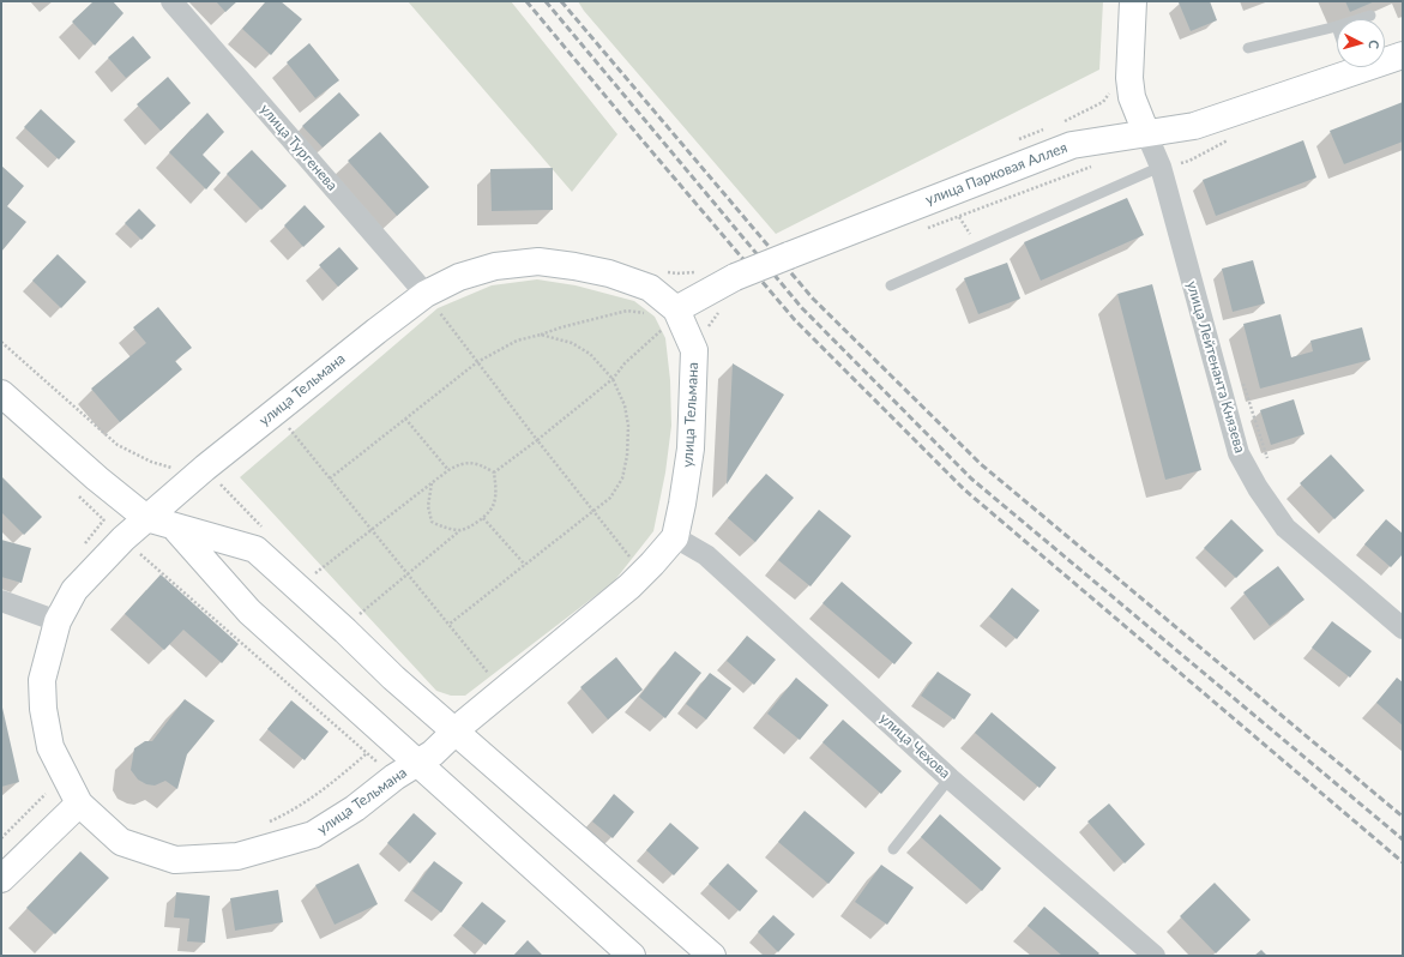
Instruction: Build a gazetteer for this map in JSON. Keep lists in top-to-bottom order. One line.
{"streets":{"street":["улица Тургенева","улица Парковая Аллея","улица Лейтенанта Князева","улица Тельмана","улица Чехова"]},"crossings":[["улица Тургенева","улица Тельмана"],["улица Парковая Аллея","улица Лейтенанта Князева"],["улица Парковая Аллея","улица Тельмана"],["улица Тельмана","улица Чехова"]],"north":"right"}
